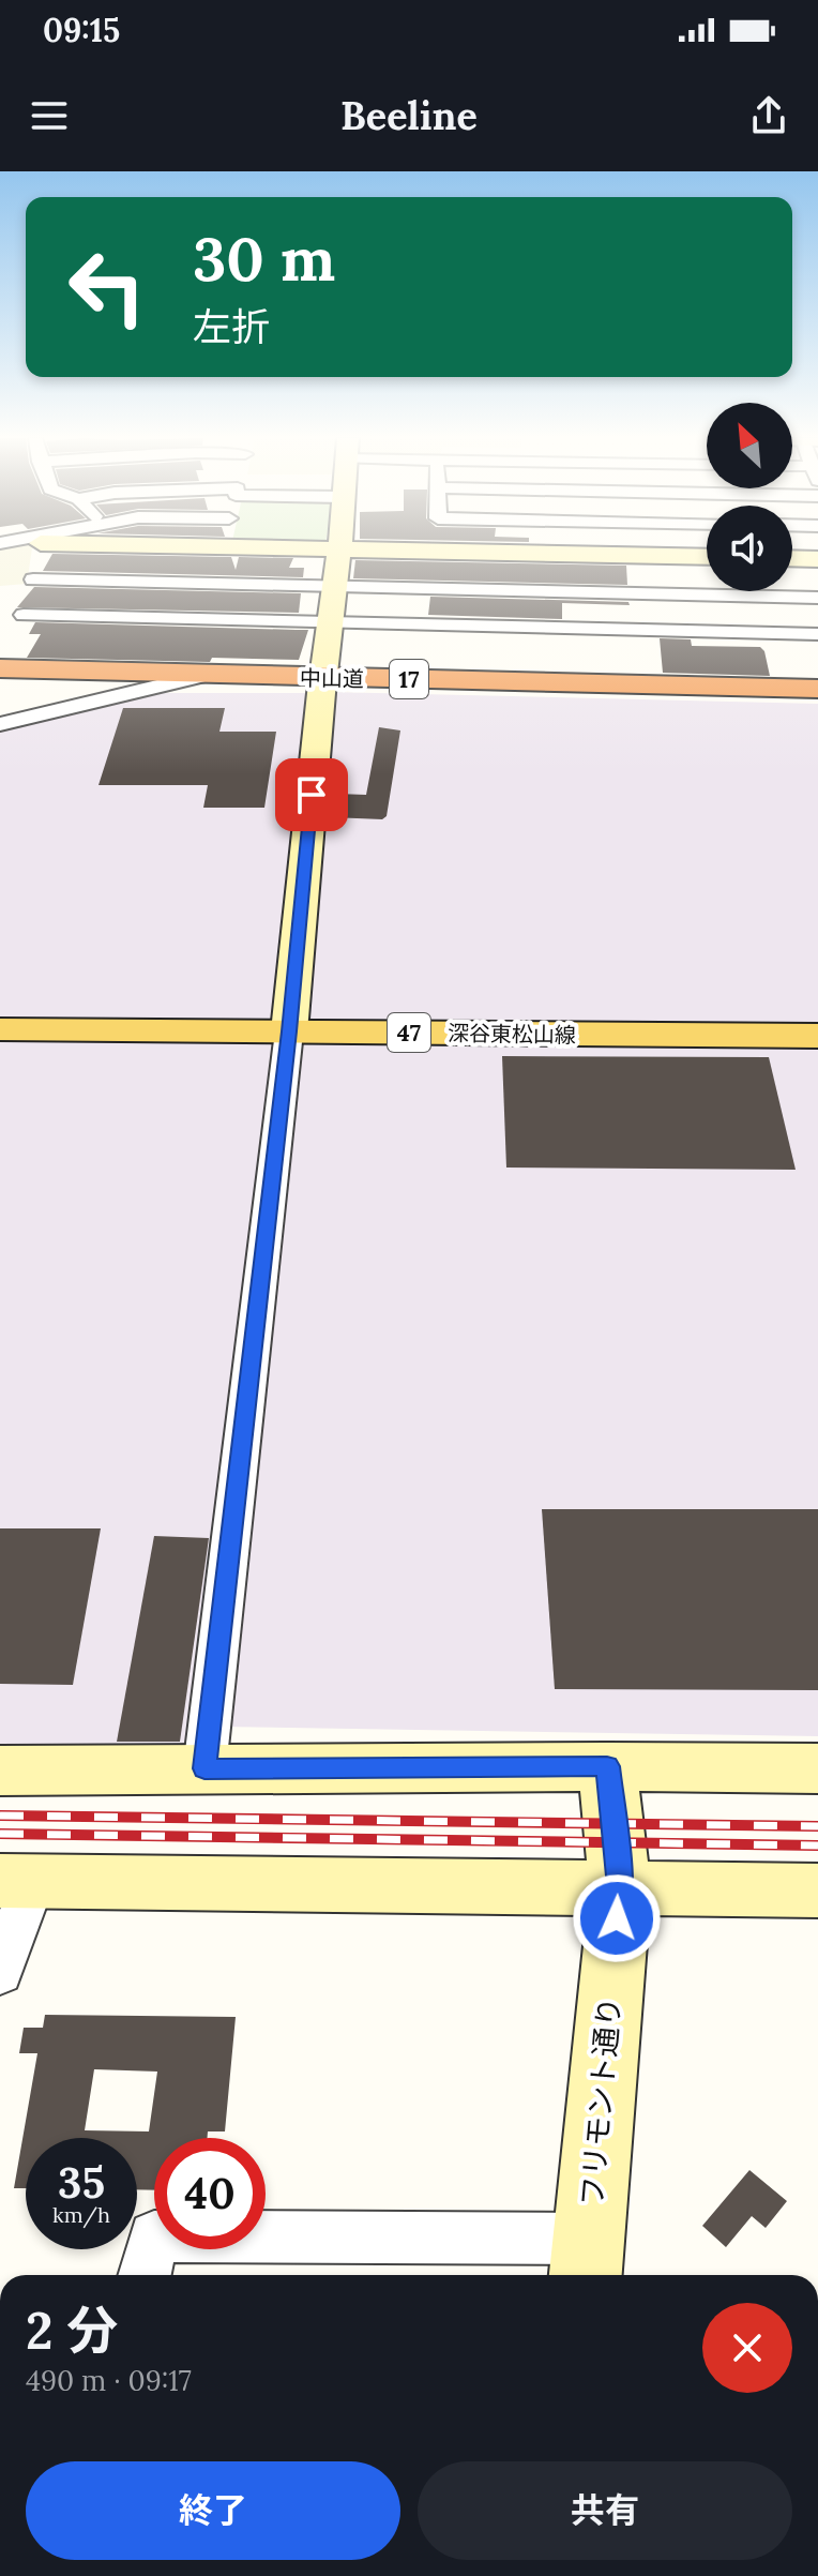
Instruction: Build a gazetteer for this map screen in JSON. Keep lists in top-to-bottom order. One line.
{"streets":{"highway":["中山道","17"],"main road":["47","深谷東松山線"],"street":["フリモント通り"]},"north":"top left","page":{"status":"09:15","header":"Beeline","turn":["30 m","左折"],"speed":"35 km/h","limit":"40","heading":["2 分","490 m · 09:17"],"buttons":["終了","共有"]}}
